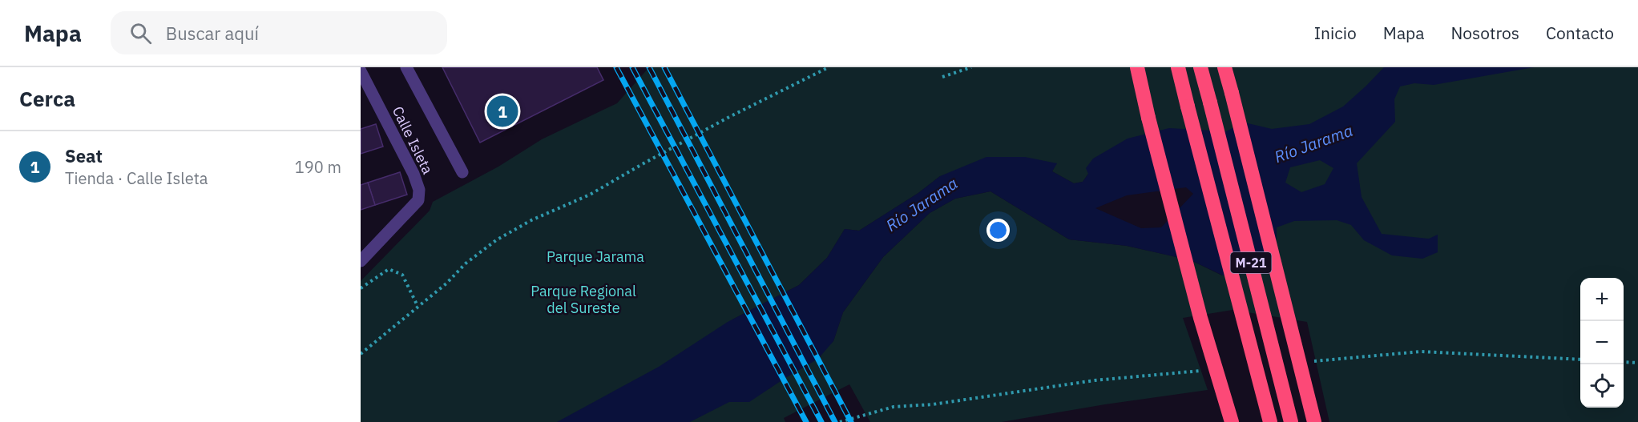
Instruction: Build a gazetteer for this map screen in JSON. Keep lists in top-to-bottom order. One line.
{"streets":{"highway":["M-21"],"street":["Calle Isleta"]},"water":["Río Jarama"],"parks":["Parque Jarama","Parque Regional del Sureste"],"page":{"header":"Mapa","search":"Buscar aquí","nav":["Inicio","Mapa","Nosotros","Contacto"],"heading":"Cerca","pins":"1","list":[{"mark":"1","name":"Seat","note":"Tienda · Calle Isleta","value":"190 m"}],"map_buttons":["+","−"]}}
